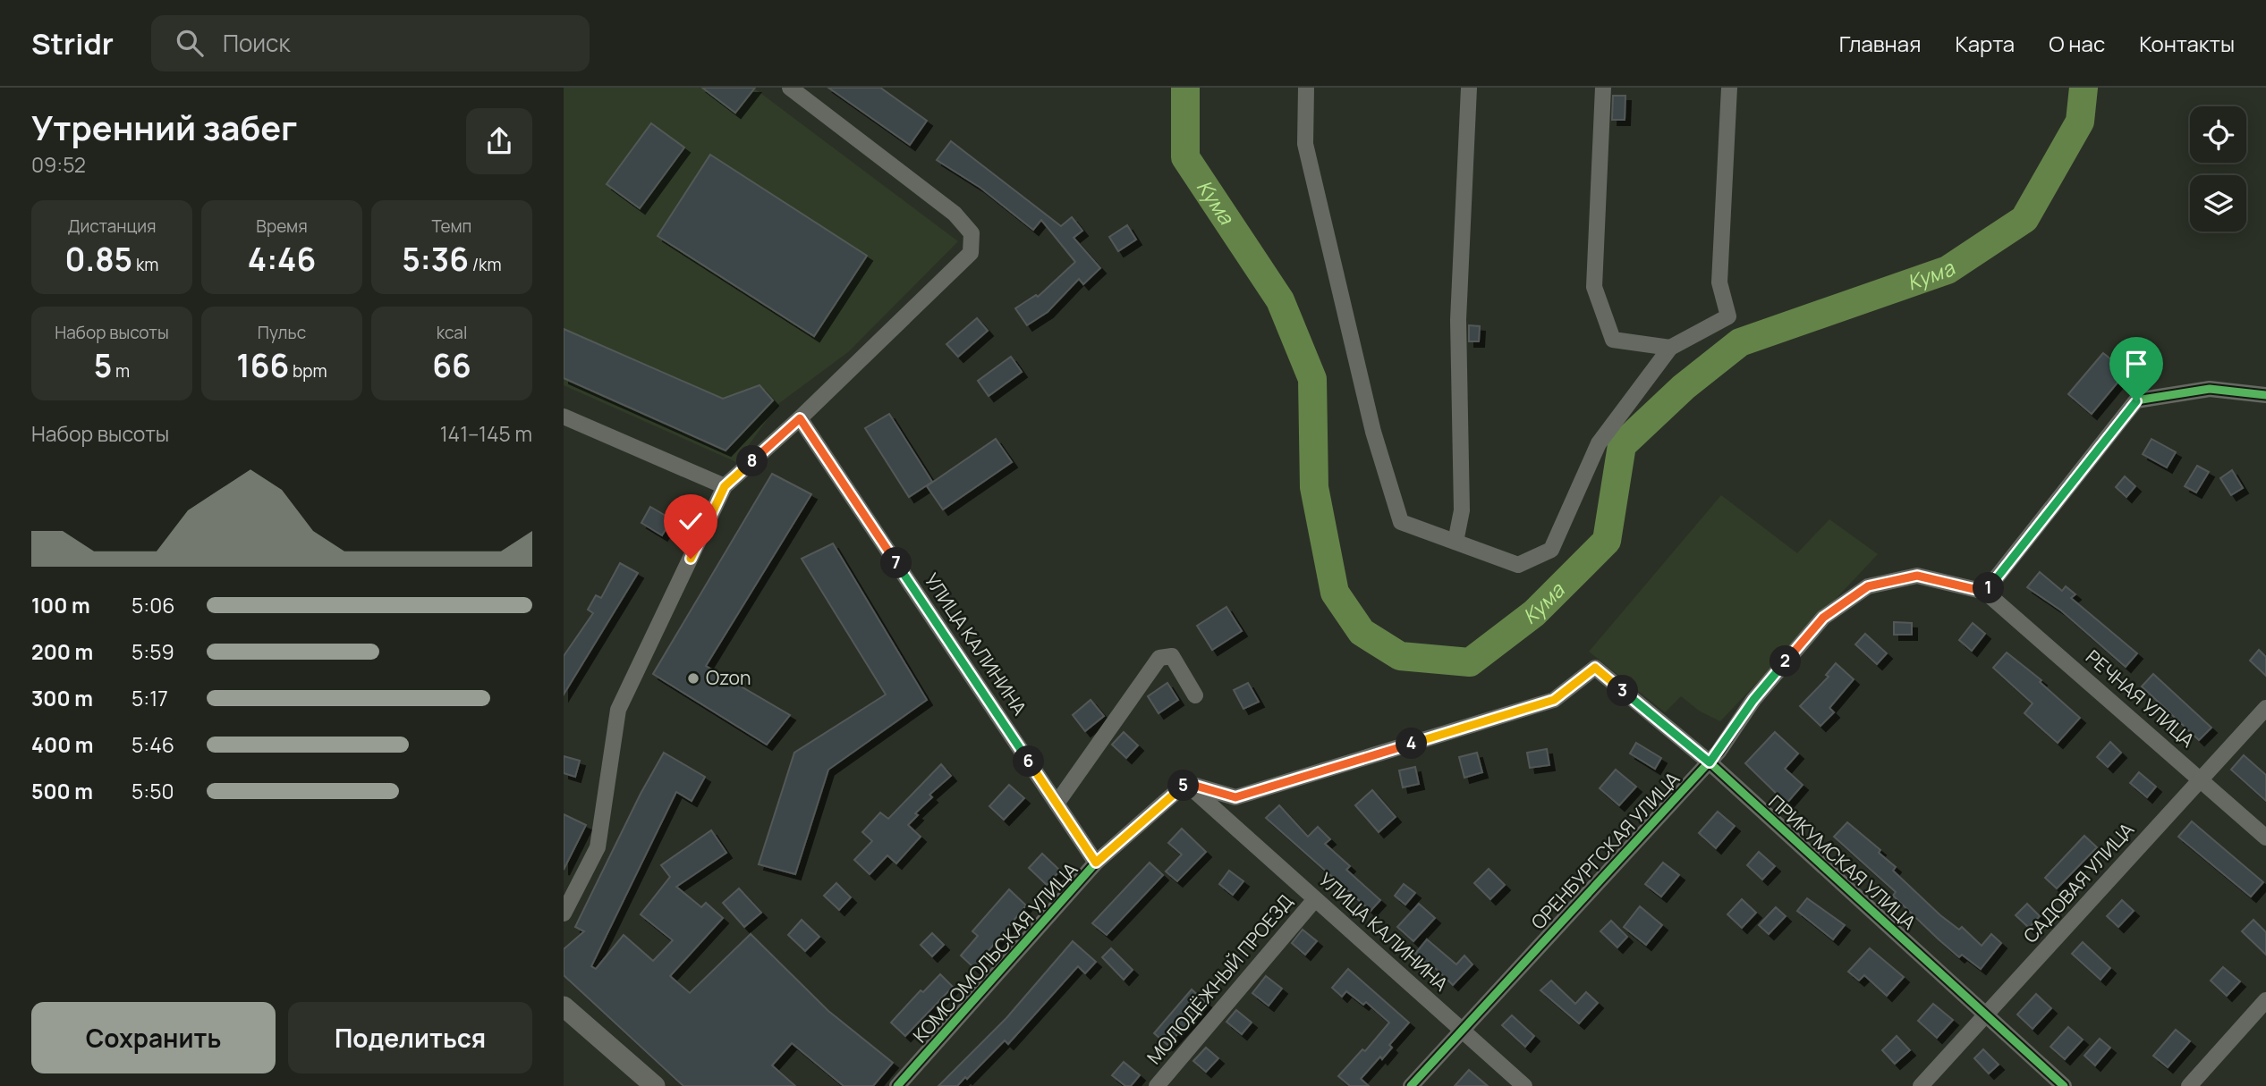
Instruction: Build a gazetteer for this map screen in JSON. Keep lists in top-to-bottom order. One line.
{"streets":{"street":["УЛИЦА КАЛИНИНА","РЕЧНАЯ УЛИЦА","ОРЕНБУРГСКАЯ УЛИЦА","ПРИКУМСКАЯ УЛИЦА","САДОВАЯ УЛИЦА","КОМСОМОЛЬСКАЯ УЛИЦА","МОЛОДЁЖНЫЙ ПРОЕЗД"]},"crossings":[["УЛИЦА КАЛИНИНА","ОРЕНБУРГСКАЯ УЛИЦА"],["УЛИЦА КАЛИНИНА","ПРИКУМСКАЯ УЛИЦА"],["УЛИЦА КАЛИНИНА","КОМСОМОЛЬСКАЯ УЛИЦА"],["УЛИЦА КАЛИНИНА","МОЛОДЁЖНЫЙ ПРОЕЗД"],["РЕЧНАЯ УЛИЦА","ОРЕНБУРГСКАЯ УЛИЦА"],["РЕЧНАЯ УЛИЦА","САДОВАЯ УЛИЦА"],["ОРЕНБУРГСКАЯ УЛИЦА","ПРИКУМСКАЯ УЛИЦА"],["ПРИКУМСКАЯ УЛИЦА","САДОВАЯ УЛИЦА"],["ПРИКУМСКАЯ УЛИЦА","КОМСОМОЛЬСКАЯ УЛИЦА"]],"water":["Кума"],"places":["Ozon"],"page":{"header":"Stridr","search":"Поиск","nav":["Главная","Карта","О нас","Контакты"],"heading":["Утренний забег","09:52"],"stats":[["Дистанция","0.85 km"],["Время","4:46"],["Темп","5:36 /km"],["Набор высоты","5 m"],["Пульс","166 bpm"],["kcal","66"]],"chart":["Набор высоты","141–145 m"],"pins":["8","7","1","2","3","4","6","5"],"list":[{"name":"100 m","note":"5:06"},{"name":"200 m","note":"5:59"},{"name":"300 m","note":"5:17"},{"name":"400 m","note":"5:46"},{"name":"500 m","note":"5:50"}],"buttons":["Сохранить","Поделиться"]}}
